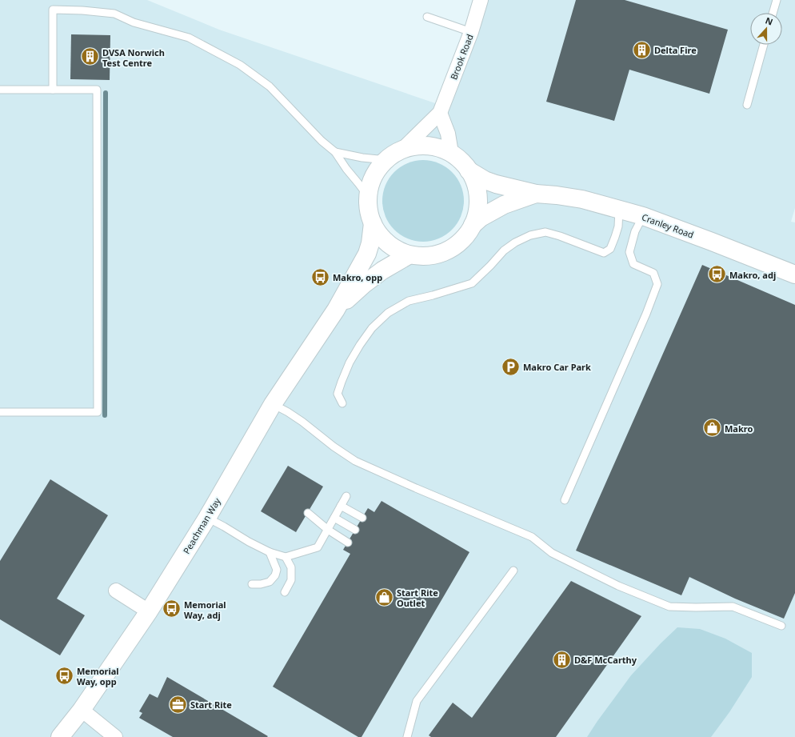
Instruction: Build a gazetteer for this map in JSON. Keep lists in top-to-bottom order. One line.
{"streets":{"street":["Brook Road","Cranley Road","Peachman Way"]},"crossings":[["Brook Road","Cranley Road"],["Brook Road","Peachman Way"],["Cranley Road","Peachman Way"]],"places":{"building":["Delta Fire","DVSA Norwich Test Centre","D&F McCarthy"],"bus stop":["Makro, adj","Makro, opp","Memorial Way, adj","Memorial Way, opp"],"parking":["Makro Car Park"],"shop":["Makro","Start Rite Outlet"],"office":["Start Rite"]},"north":"top"}
